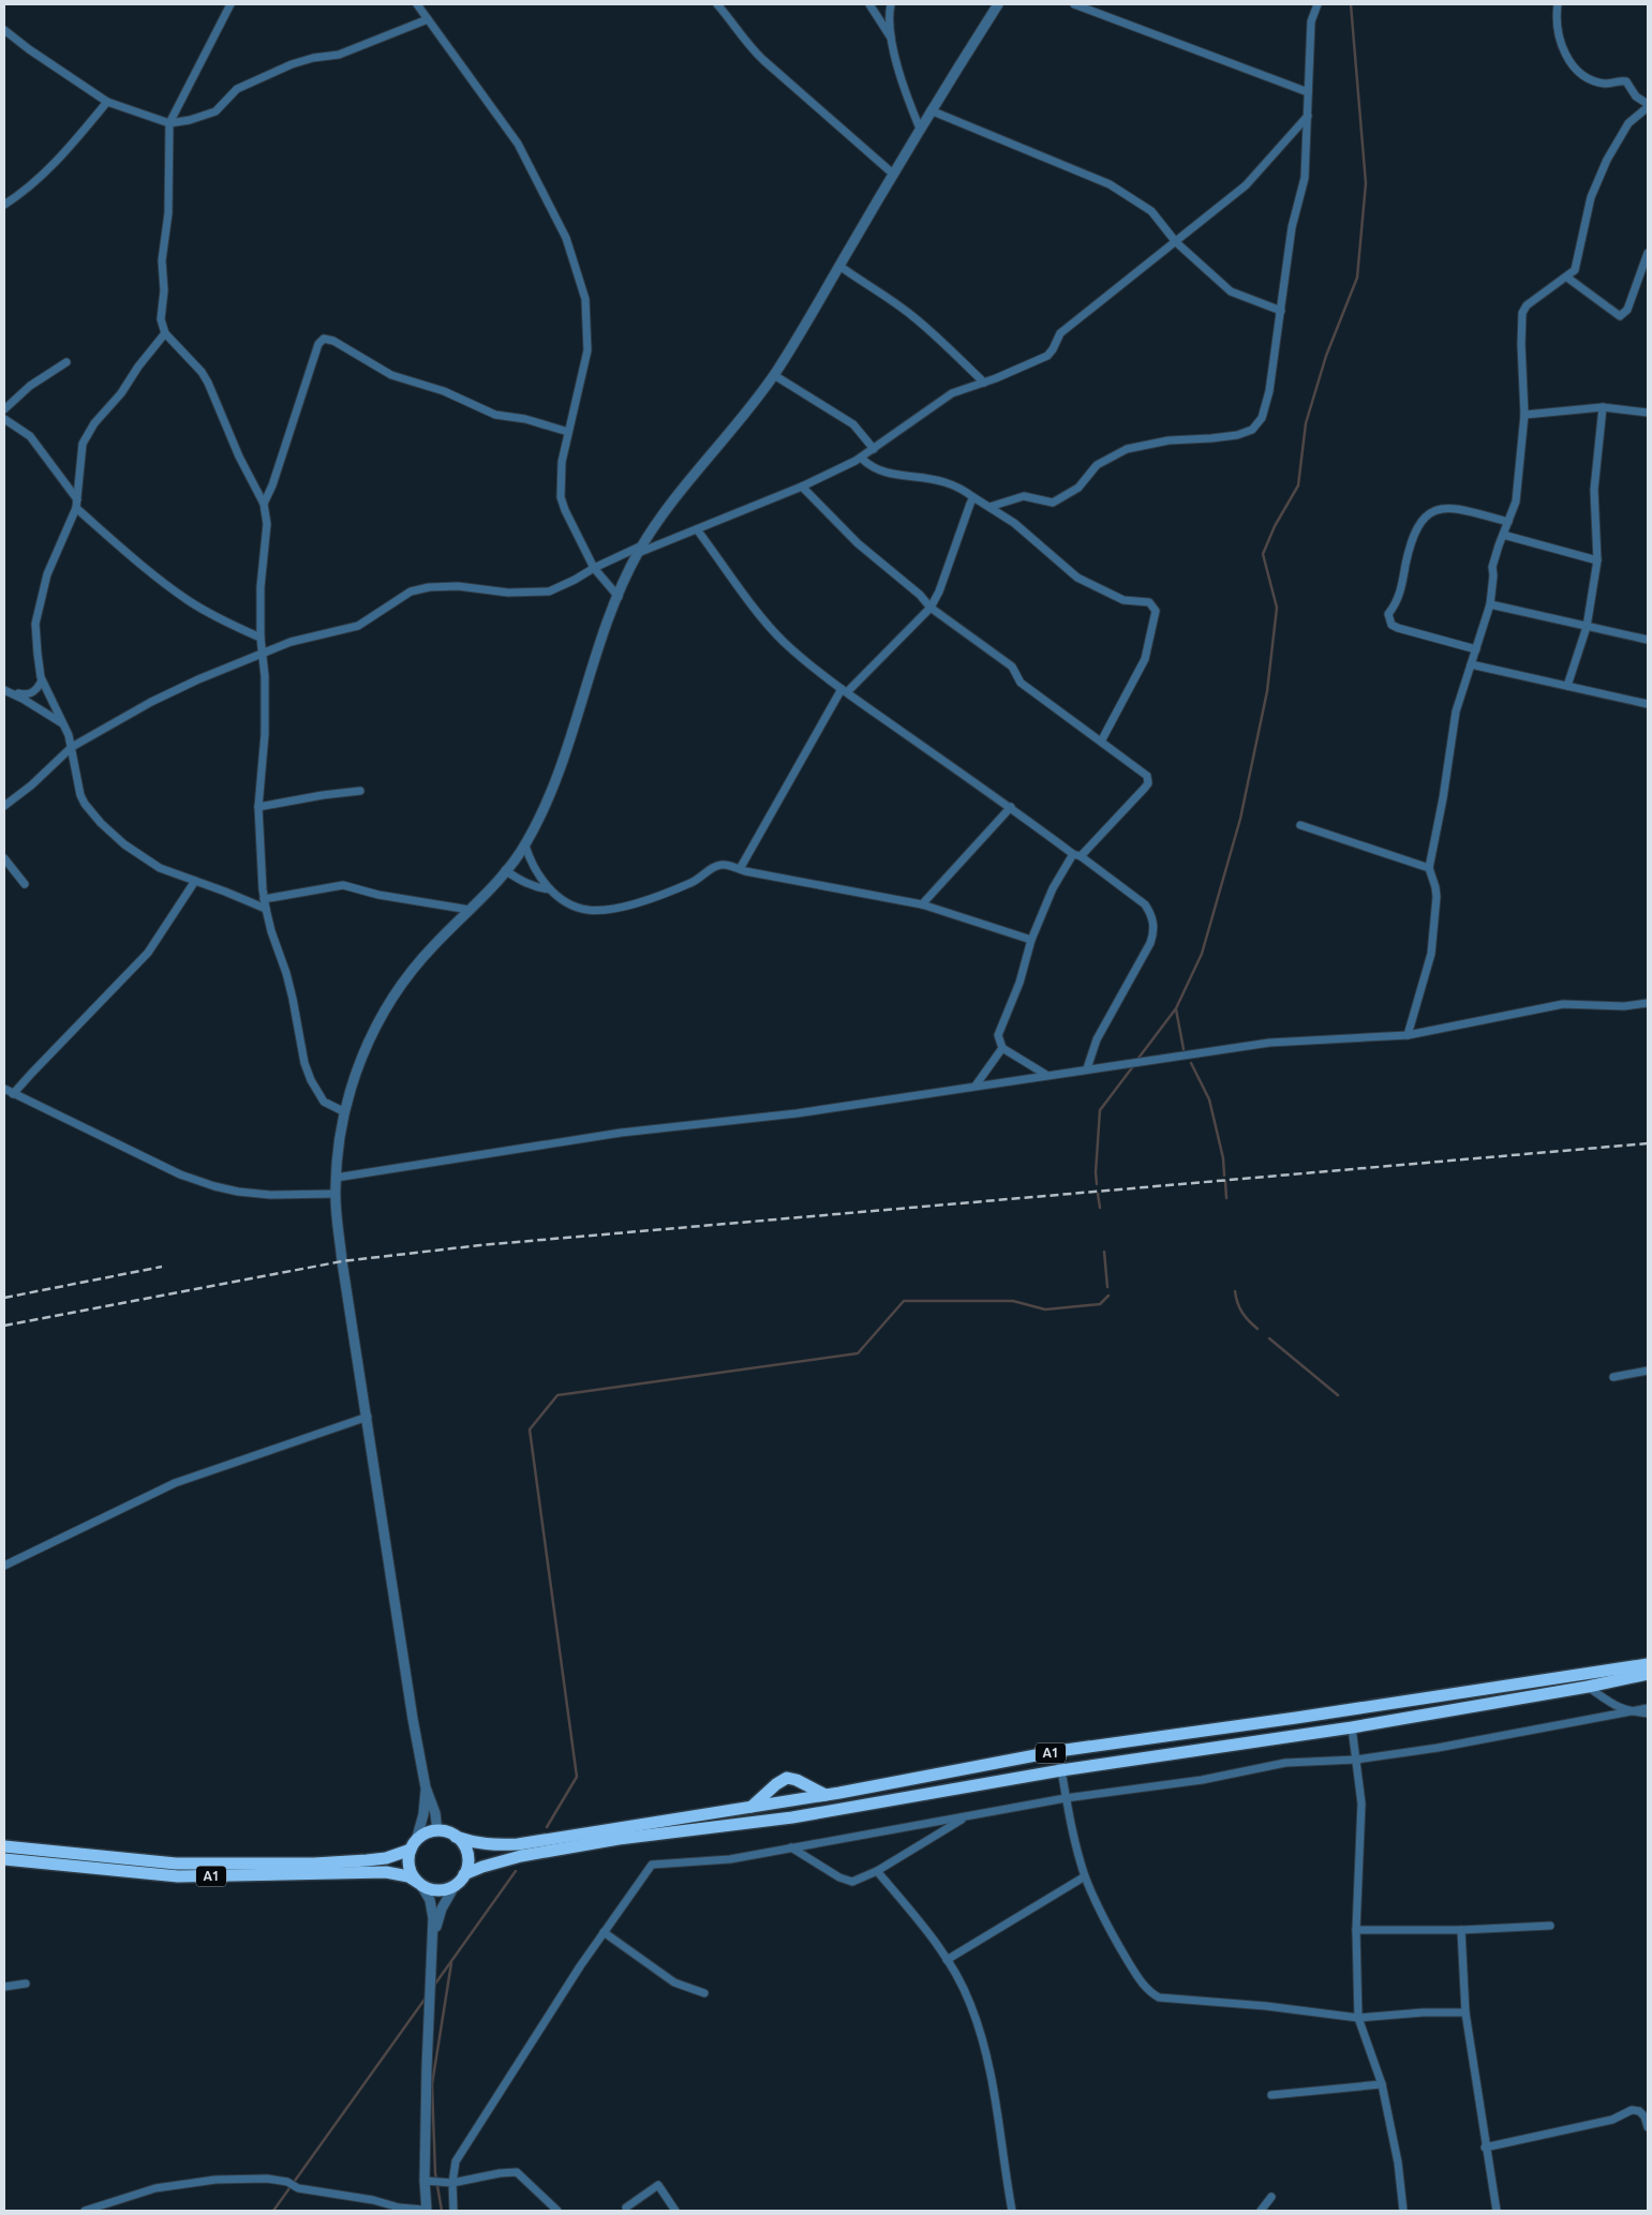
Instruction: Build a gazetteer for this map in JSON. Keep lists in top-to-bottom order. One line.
{"streets":{"highway":["A1"]}}
